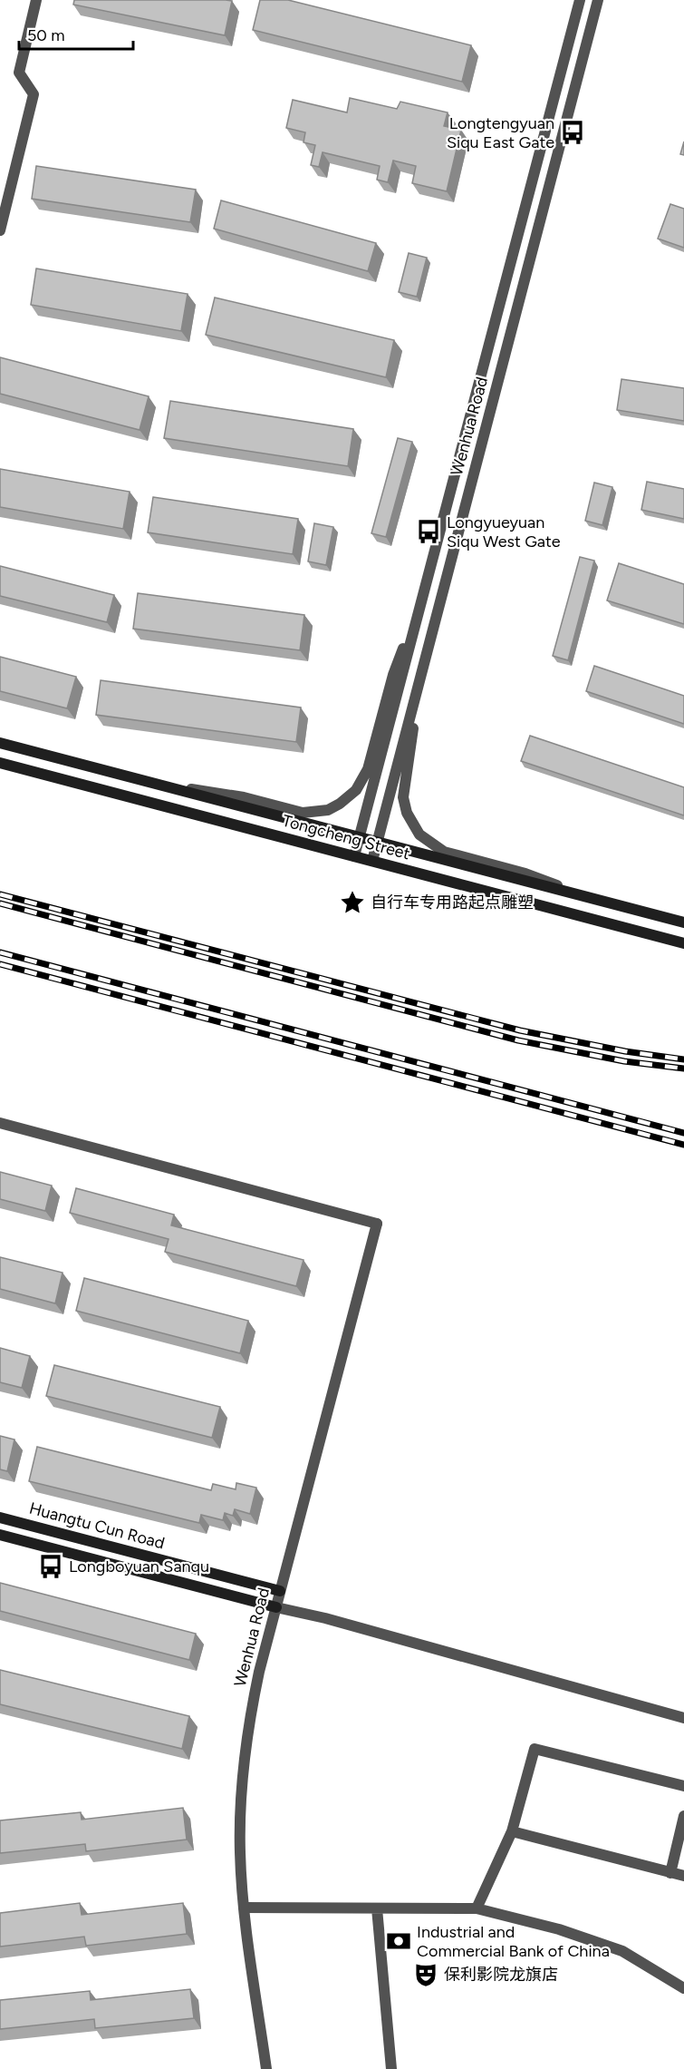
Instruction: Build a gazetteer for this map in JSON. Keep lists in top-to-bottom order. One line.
{"streets":{"main road":["Tongcheng Street","Huangtu Cun Road"],"street":["Wenhua Road"]},"crossings":[["Wenhua Road","Tongcheng Street"],["Wenhua Road","Huangtu Cun Road"]],"places":{"bus stop":["Longtengyuan Siqu East Gate","Longyueyuan Siqu West Gate","Longboyuan Sanqu"],"place":["自行车专用路起点雕塑"],"bank":["Industrial and Commercial Bank of China"],"theatre":["保利影院龙旗店"]},"scale_bar":"50 m"}
